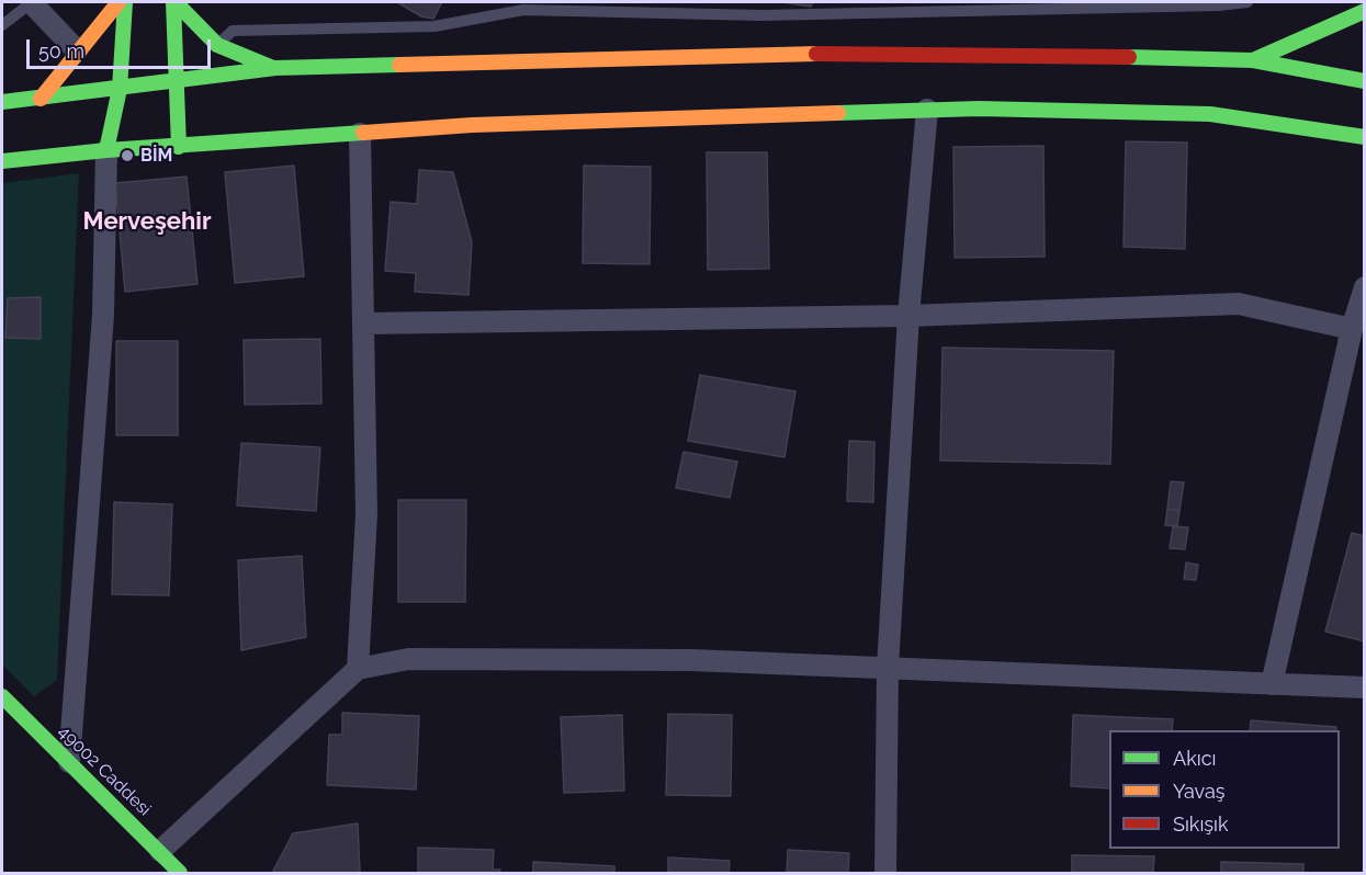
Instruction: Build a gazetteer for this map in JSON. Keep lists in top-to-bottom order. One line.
{"streets":{"street":["49002 Caddesi"]},"districts":["Merveşehir"],"places":["BİM"],"legend":["Akıcı","Yavaş","Sıkışık"],"scale_bar":"50 m"}
